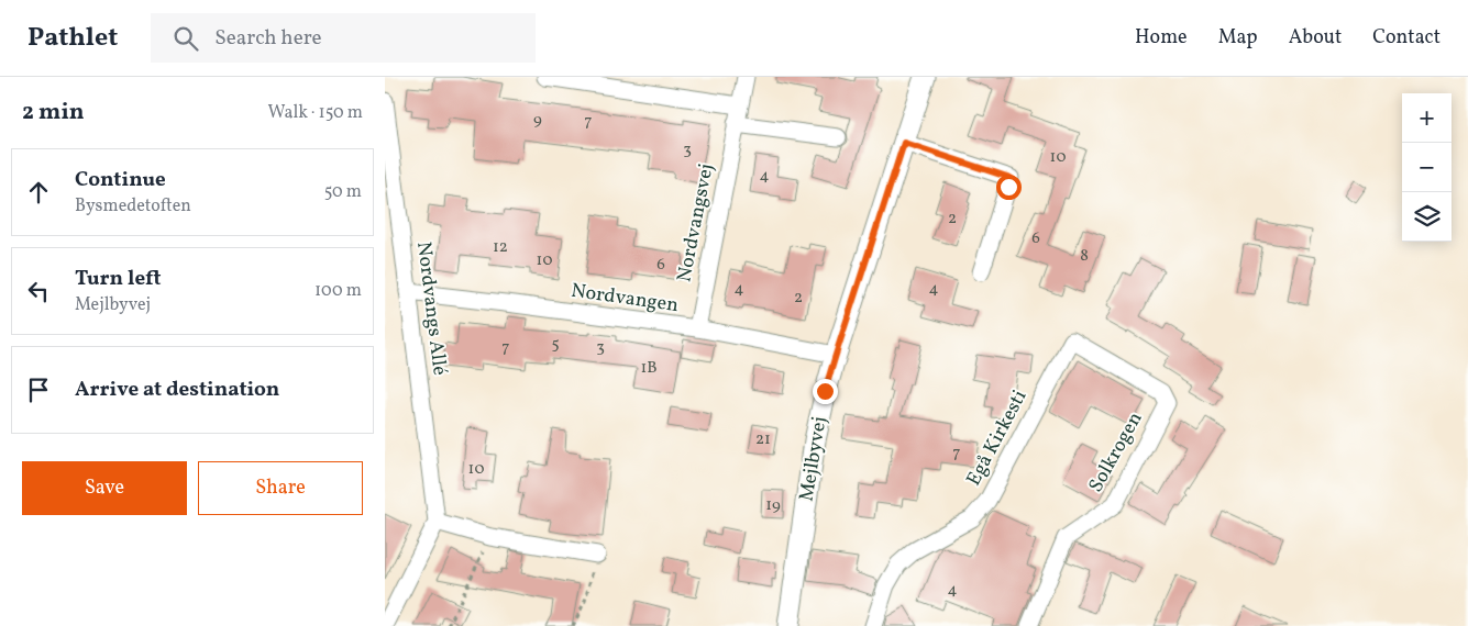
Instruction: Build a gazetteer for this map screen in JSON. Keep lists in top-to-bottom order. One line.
{"streets":{"street":["Nordvangsvej","Nordvangen","Nordvangs Allé","Egå Kirkesti","Solkrogen","Mejlbyvej"]},"crossings":[["Nordvangsvej","Nordvangen"],["Nordvangen","Nordvangs Allé"],["Nordvangen","Mejlbyvej"],["Egå Kirkesti","Solkrogen"]],"house_numbers":["9","7","3","10","4","2","6","12","8","10","6","4","4","2","5","7","3","1B","21","7","10","19","4"],"page":{"header":"Pathlet","search":"Search here","nav":["Home","Map","About","Contact"],"heading":["2 min","Walk · 150 m"],"map_buttons":["+","−"],"list":[["Continue","Bysmedetoften","50 m"],["Turn left","Mejlbyvej","100 m"],"Arrive at destination"],"buttons":["Save","Share"]}}
